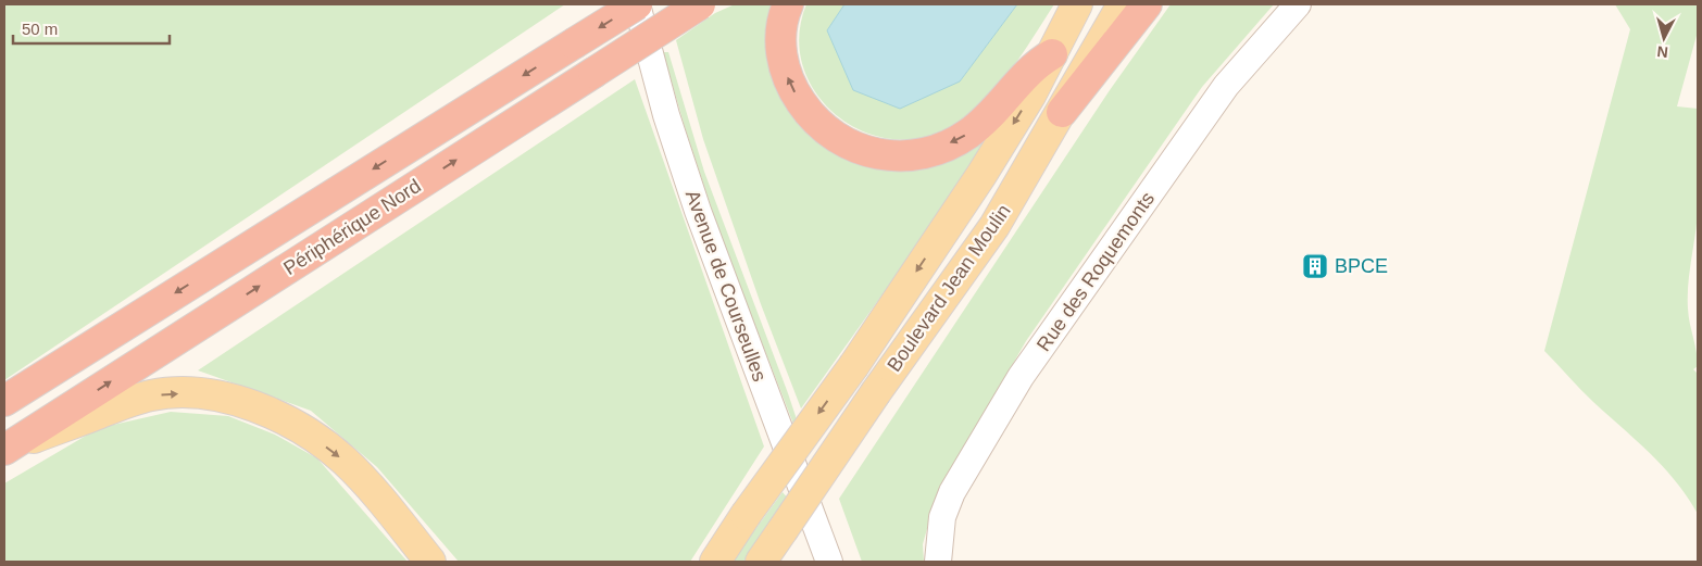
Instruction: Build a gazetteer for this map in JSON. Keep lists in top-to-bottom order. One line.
{"streets":{"highway":["Périphérique Nord"],"main road":["Boulevard Jean Moulin"],"street":["Rue des Roquemonts","Avenue de Courseulles"]},"crossings":[["Périphérique Nord","Avenue de Courseulles"]],"places":{"building":["BPCE"]},"scale_bar":"50 m","north":"bottom"}
